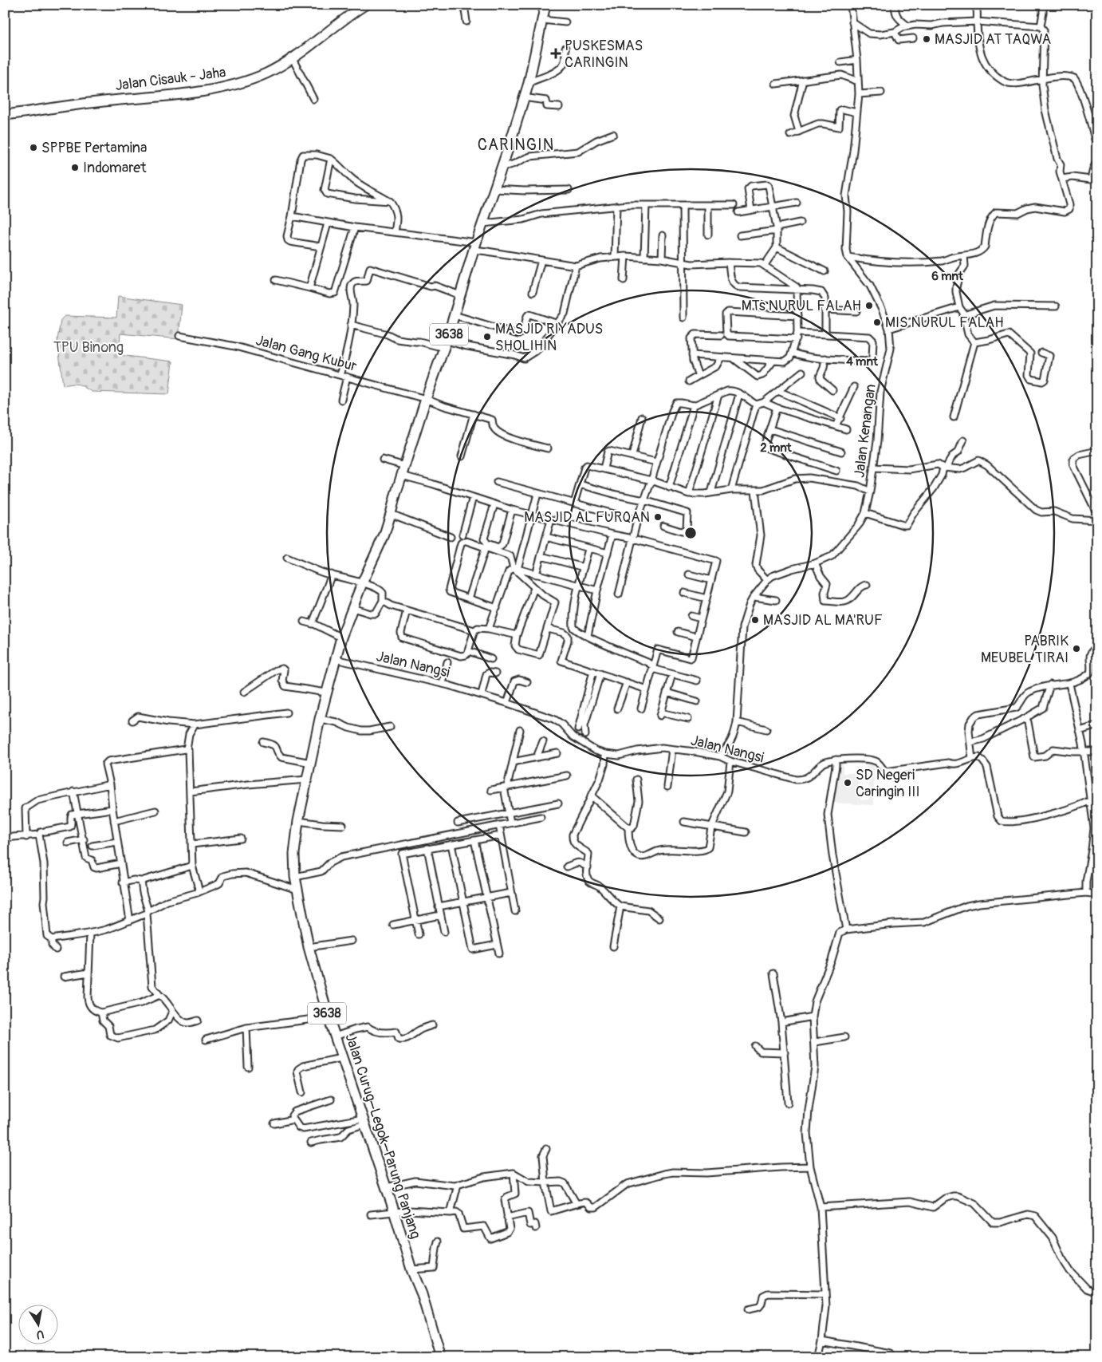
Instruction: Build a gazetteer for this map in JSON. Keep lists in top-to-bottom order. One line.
{"streets":{"main road":["Jalan Cisauk - Jaha","3638","Jalan Curug–Legok–Parung Panjang"],"street":["Jalan Gang Kubur","Jalan Kenangan","Jalan Nangsi"]},"crossings":[["Jalan Gang Kubur","Jalan Curug–Legok–Parung Panjang"],["Jalan Kenangan","Jalan Nangsi"],["Jalan Nangsi","Jalan Curug–Legok–Parung Panjang"]],"districts":["CARINGIN"],"parks":["TPU Binong"],"places":{"other":["MASJID AT TAQWA","SPPBE Pertamina","Indomaret","MTs NURUL FALAH","MIS NURUL FALAH","MASJID RIYADUS SHOLIHIN","MASJID AL FURQAN","MASJID AL MA'RUF","PABRIK MEUBEL TIRAI","SD Negeri Caringin III"],"health":["PUSKESMAS CARINGIN"]},"north":"bottom","rings":["6 mnt","4 mnt","2 mnt"]}
